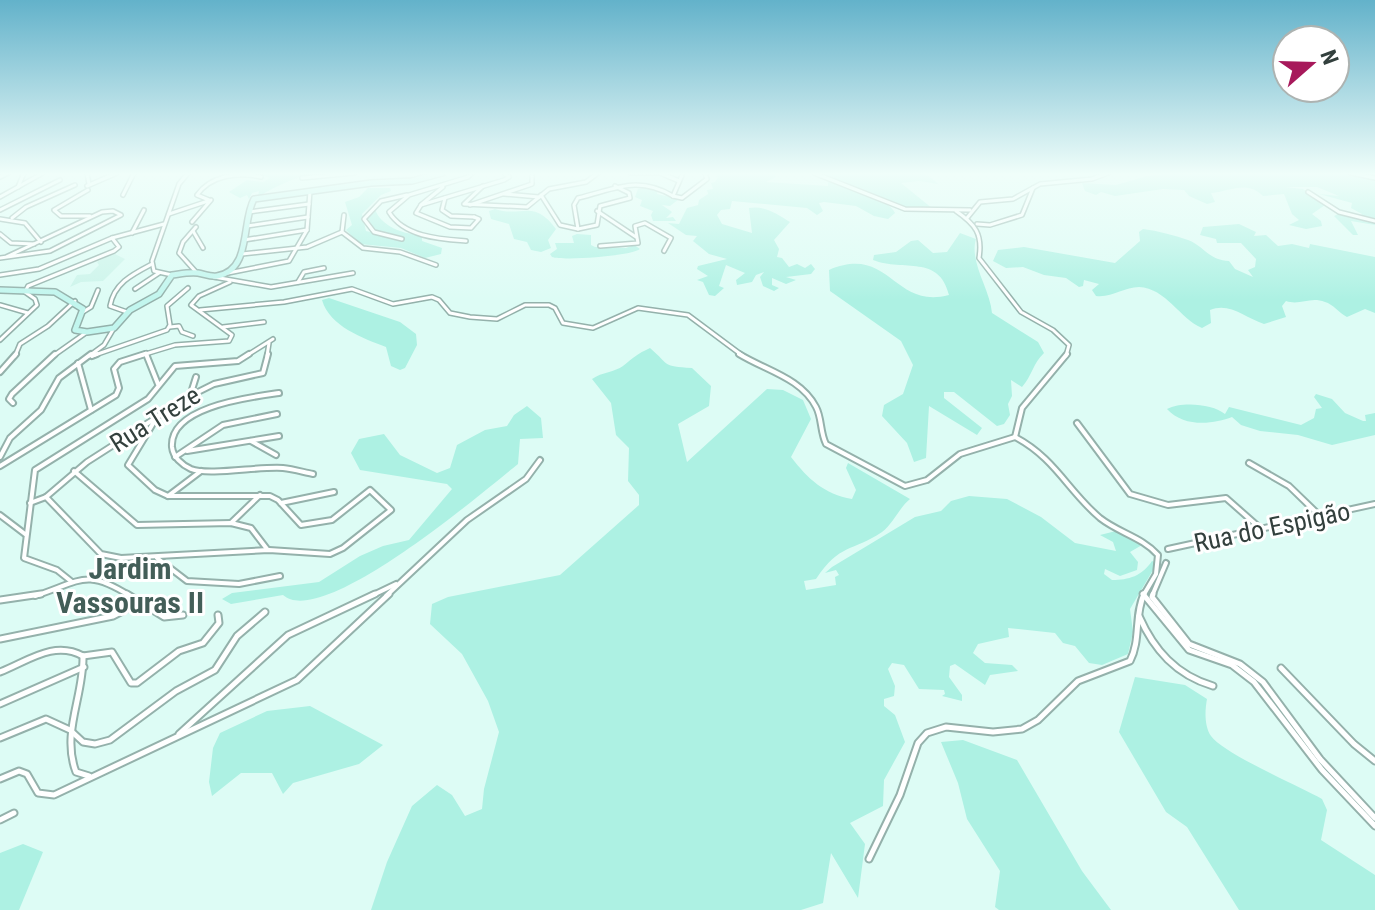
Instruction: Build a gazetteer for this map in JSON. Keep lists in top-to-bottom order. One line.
{"streets":{"street":["Rua Treze","Rua do Espigão"]},"districts":["Jardim Vassouras II"],"north":"right"}
